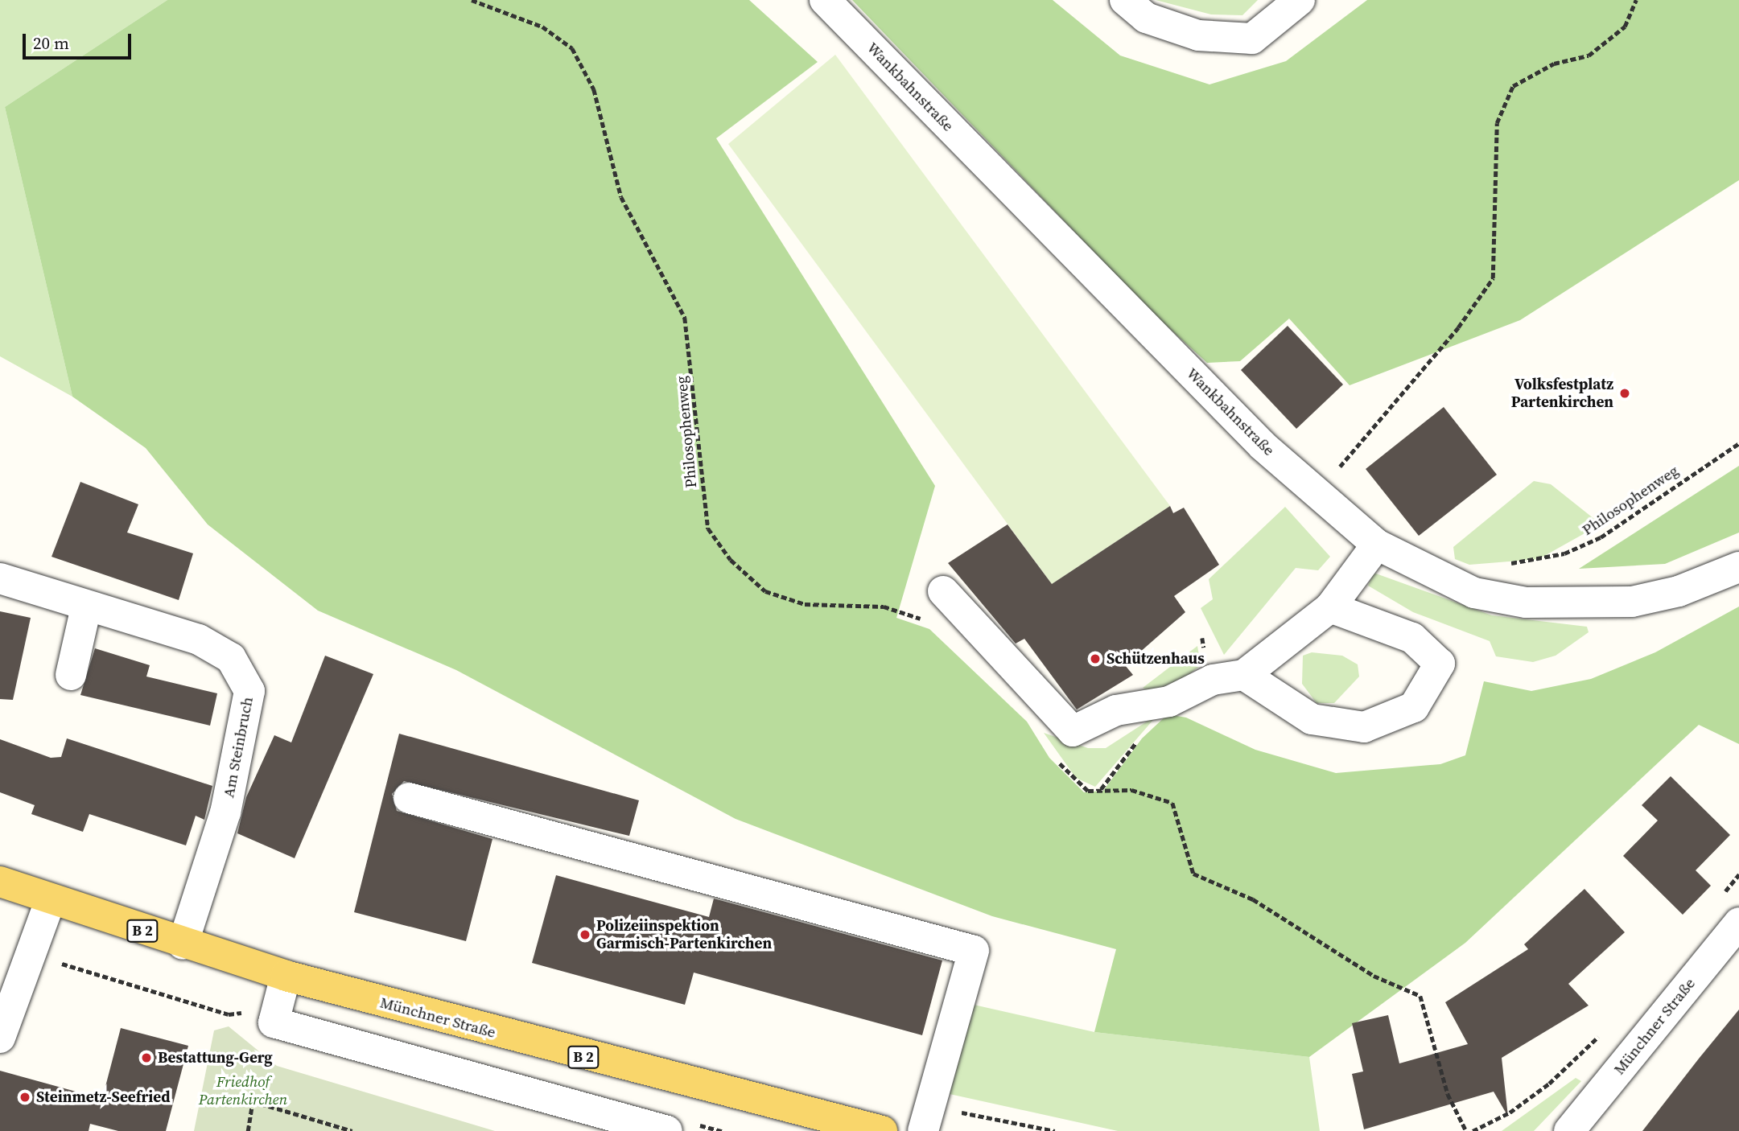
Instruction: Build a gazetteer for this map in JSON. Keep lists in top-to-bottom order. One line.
{"streets":{"main road":["B 2","Münchner Straße"],"street":["Wankbahnstraße","Am Steinbruch"],"path":["Philosophenweg"]},"crossings":[["Wankbahnstraße","Philosophenweg"],["Am Steinbruch","Münchner Straße"]],"parks":["Friedhof Partenkirchen"],"places":["Volksfestplatz Partenkirchen","Schützenhaus","Polizeiinspektion Garmisch-Partenkirchen","Bestattung-Gerg","Steinmetz-Seefried"],"scale_bar":"20 m"}
